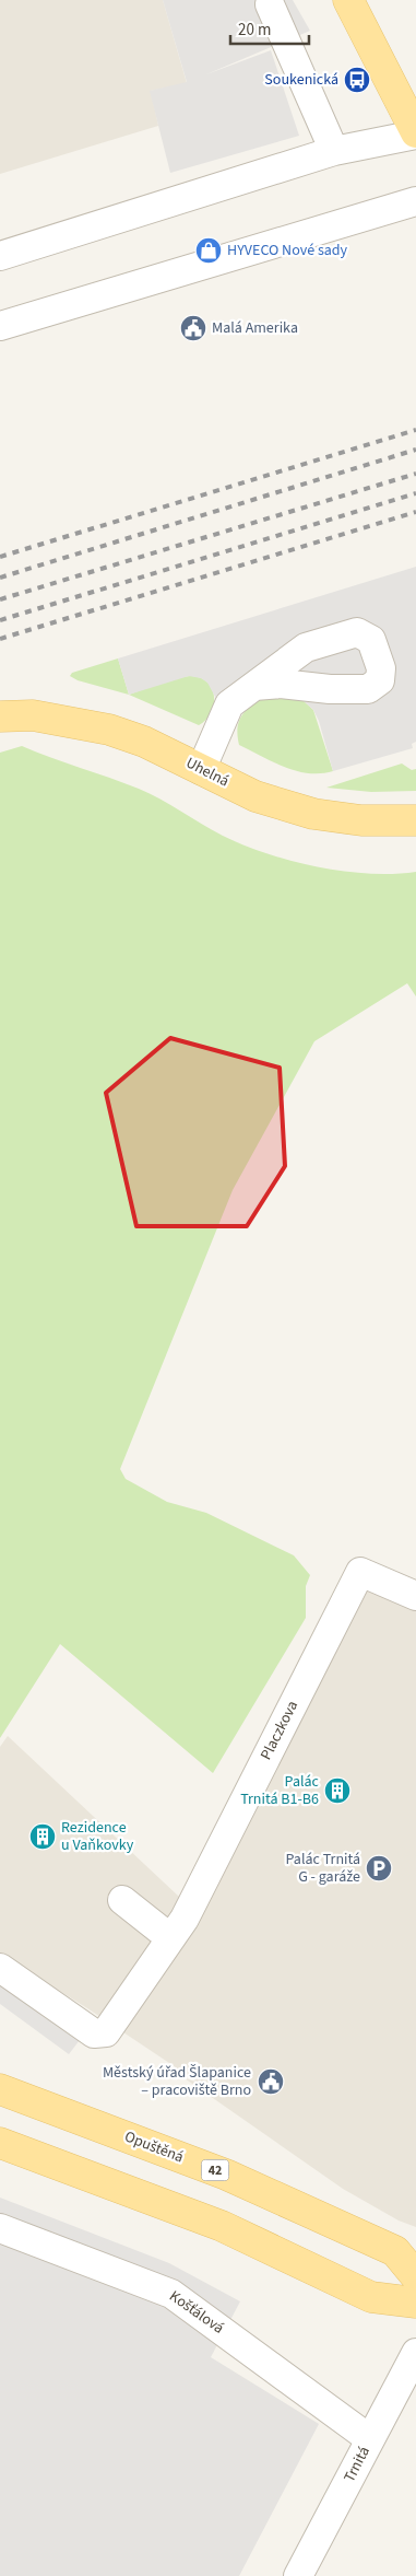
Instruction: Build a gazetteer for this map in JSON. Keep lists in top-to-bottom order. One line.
{"streets":{"main road":["Uhelná","Opuštěná","42"],"street":["Placzkova","Košťálová","Trnitá"]},"crossings":[["Košťálová","Trnitá"]],"places":{"bus stop":["Soukenická"],"shop":["HYVECO Nové sady"],"public building":["Malá Amerika","Městský úřad Šlapanice – pracoviště Brno"],"building":["Palác Trnitá B1-B6","Rezidence u Vaňkovky"],"parking":["Palác Trnitá G - garáže"]},"scale_bar":"20 m"}
